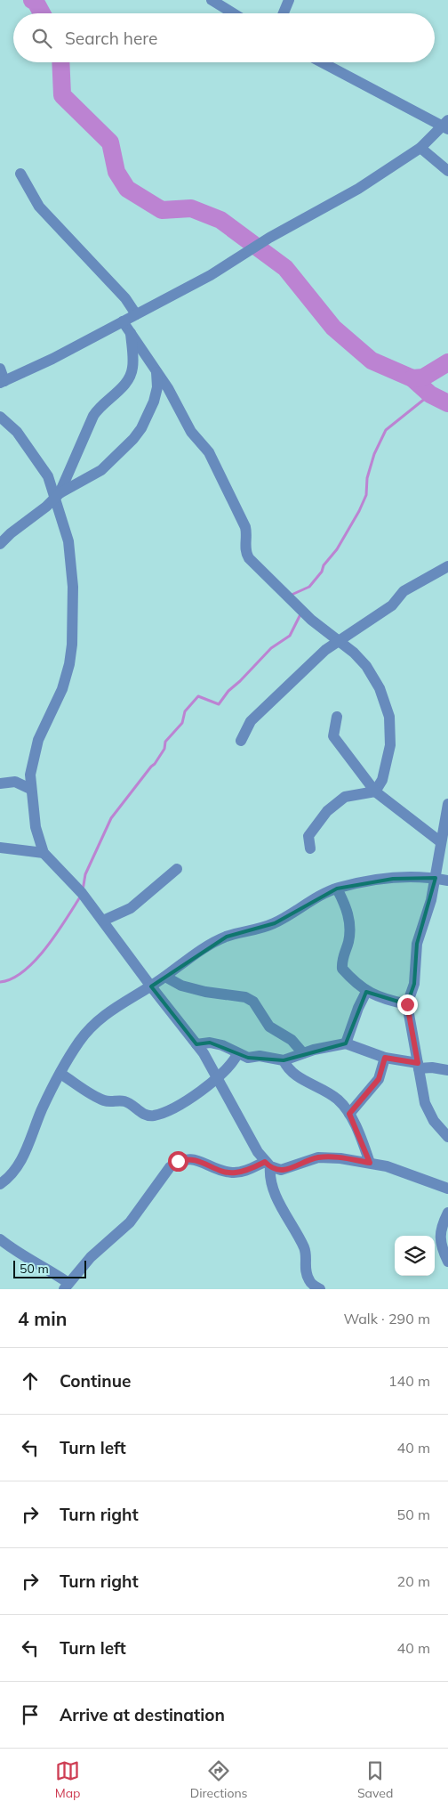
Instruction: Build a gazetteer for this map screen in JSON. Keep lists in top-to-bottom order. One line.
{"scale_bar":"50 m","page":{"search":"Search here","scale":"50 m","heading":["4 min","Walk · 290 m"],"list":[["Continue","140 m"],["Turn left","40 m"],["Turn right","50 m"],["Turn right","20 m"],["Turn left","40 m"],"Arrive at destination"],"nav":["Map","Directions","Saved"]}}
